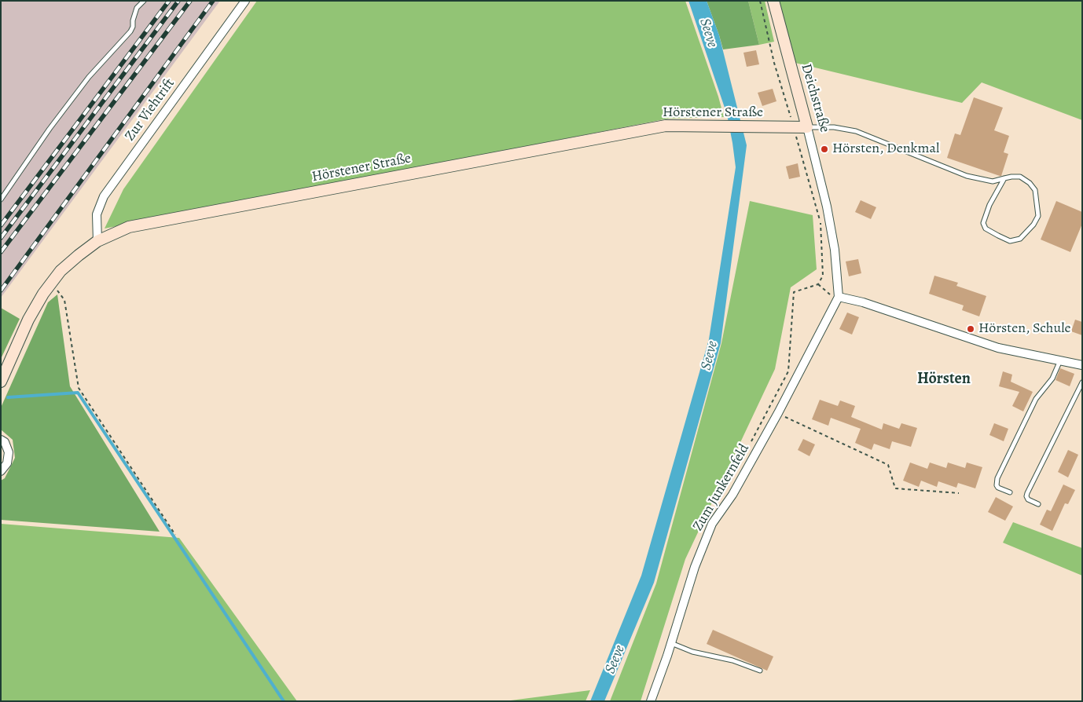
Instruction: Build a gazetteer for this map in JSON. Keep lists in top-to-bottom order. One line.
{"streets":{"street":["Deichstraße","Zur Viehtrift","Hörstener Straße","Zum Junkernfeld"]},"crossings":[["Deichstraße","Hörstener Straße"],["Deichstraße","Zum Junkernfeld"],["Zur Viehtrift","Hörstener Straße"]],"districts":["Hörsten"],"water":["Seeve"],"places":["Hörsten, Denkmal","Hörsten, Schule"]}
